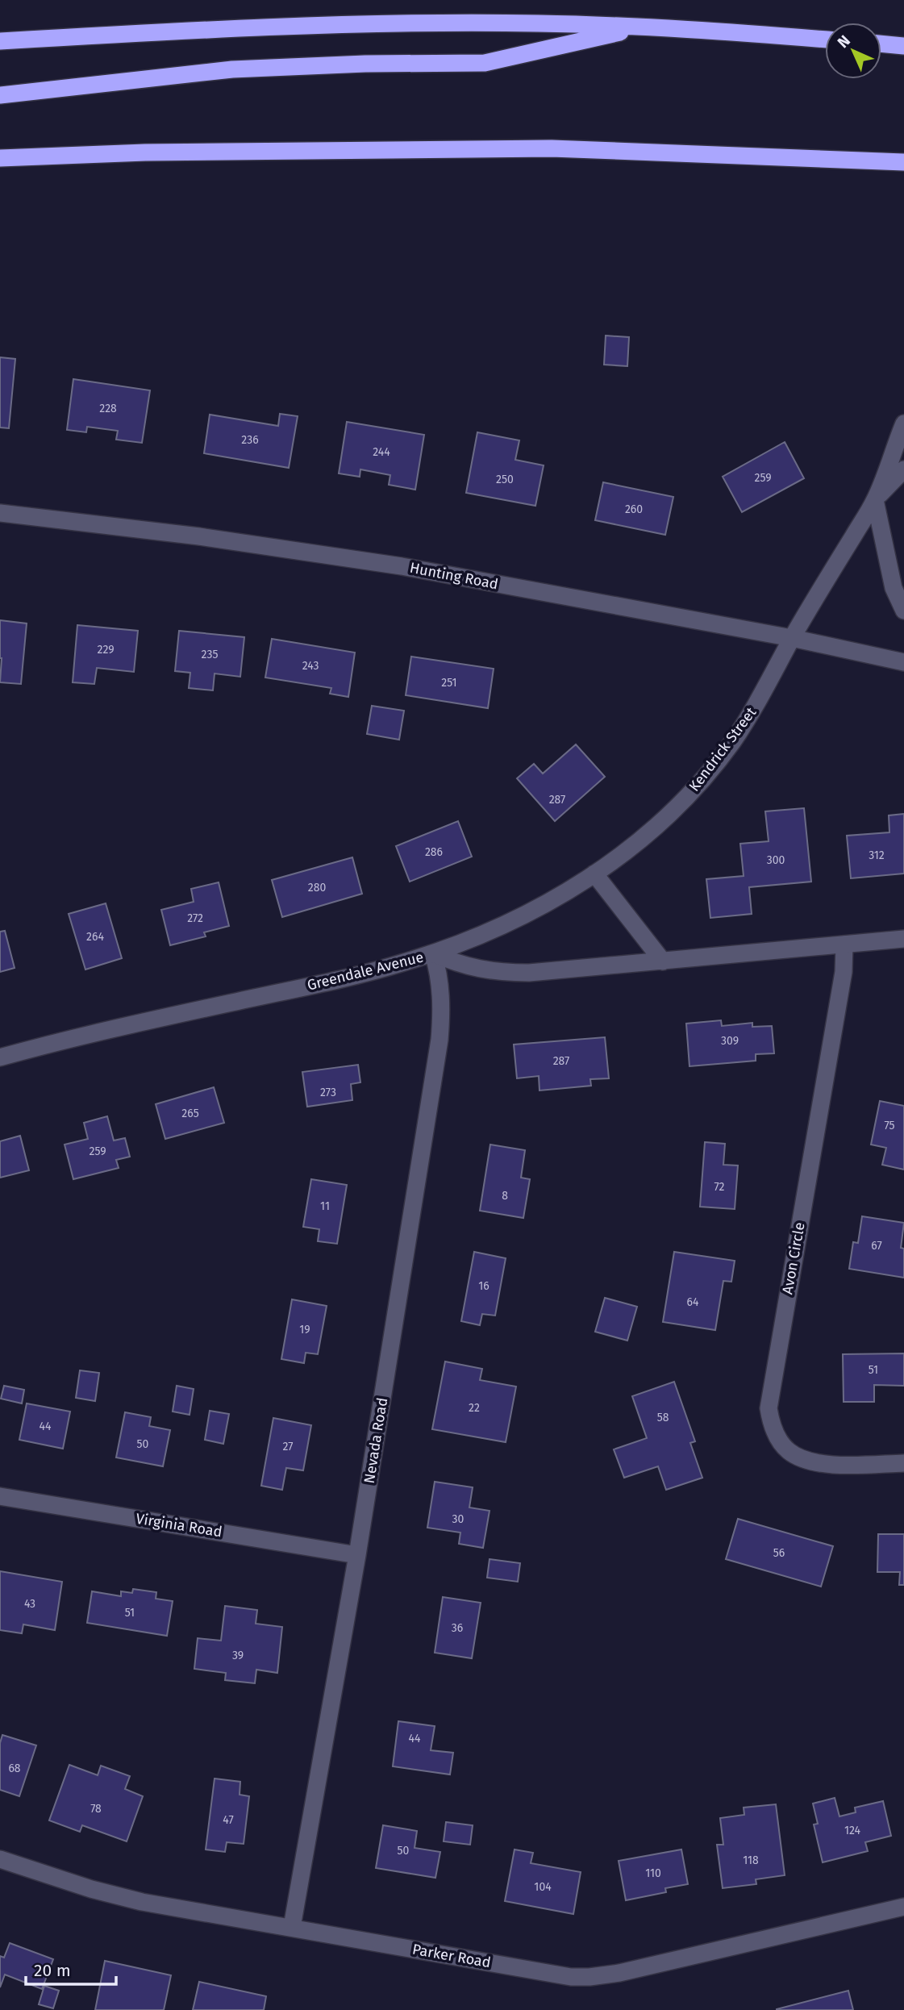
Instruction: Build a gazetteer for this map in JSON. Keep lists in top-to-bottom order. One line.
{"streets":{"street":["Hunting Road","Kendrick Street","Greendale Avenue","Avon Circle","Nevada Road","Virginia Road","Parker Road"]},"crossings":[["Hunting Road","Kendrick Street"],["Kendrick Street","Greendale Avenue"],["Kendrick Street","Nevada Road"],["Greendale Avenue","Avon Circle"],["Greendale Avenue","Nevada Road"],["Nevada Road","Virginia Road"],["Nevada Road","Parker Road"]],"house_numbers":["228","236","244","259","250","260","229","235","243","251","287","286","312","300","280","272","264","309","287","273","265","75","259","72","8","11","67","16","64","19","51","22","58","44","50","27","30","56","43","51","36","39","44","68","78","47","124","50","118","110","104"],"scale_bar":"20 m","north":"top left"}
